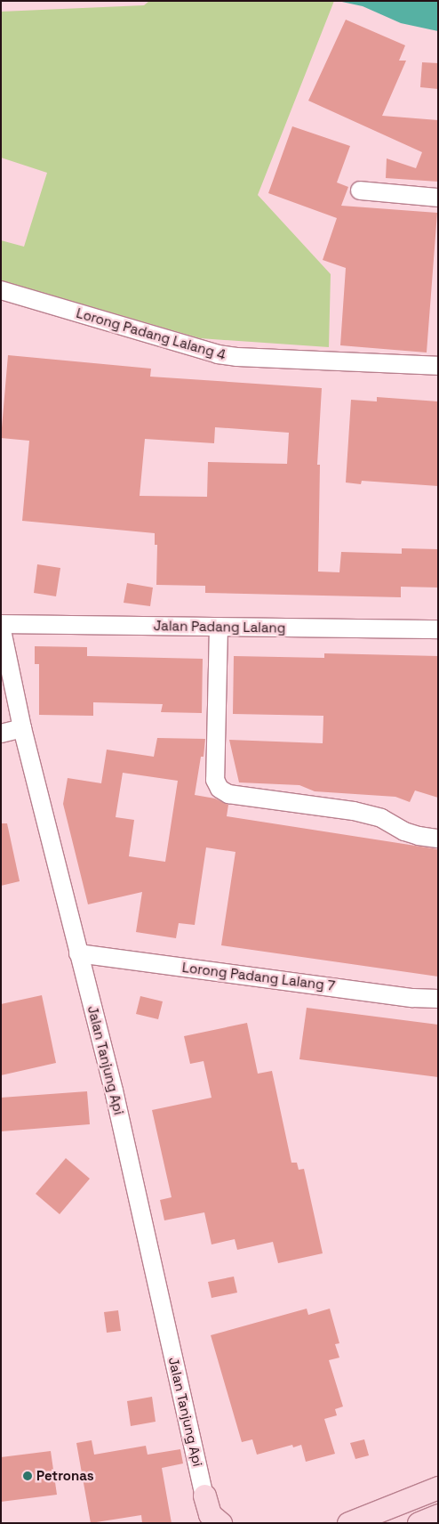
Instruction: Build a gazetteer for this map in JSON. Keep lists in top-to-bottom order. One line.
{"streets":{"street":["Lorong Padang Lalang 4","Jalan Padang Lalang","Lorong Padang Lalang 7","Jalan Tanjung Api"]},"crossings":[["Jalan Padang Lalang","Jalan Tanjung Api"],["Lorong Padang Lalang 7","Jalan Tanjung Api"]],"places":["Petronas"]}
